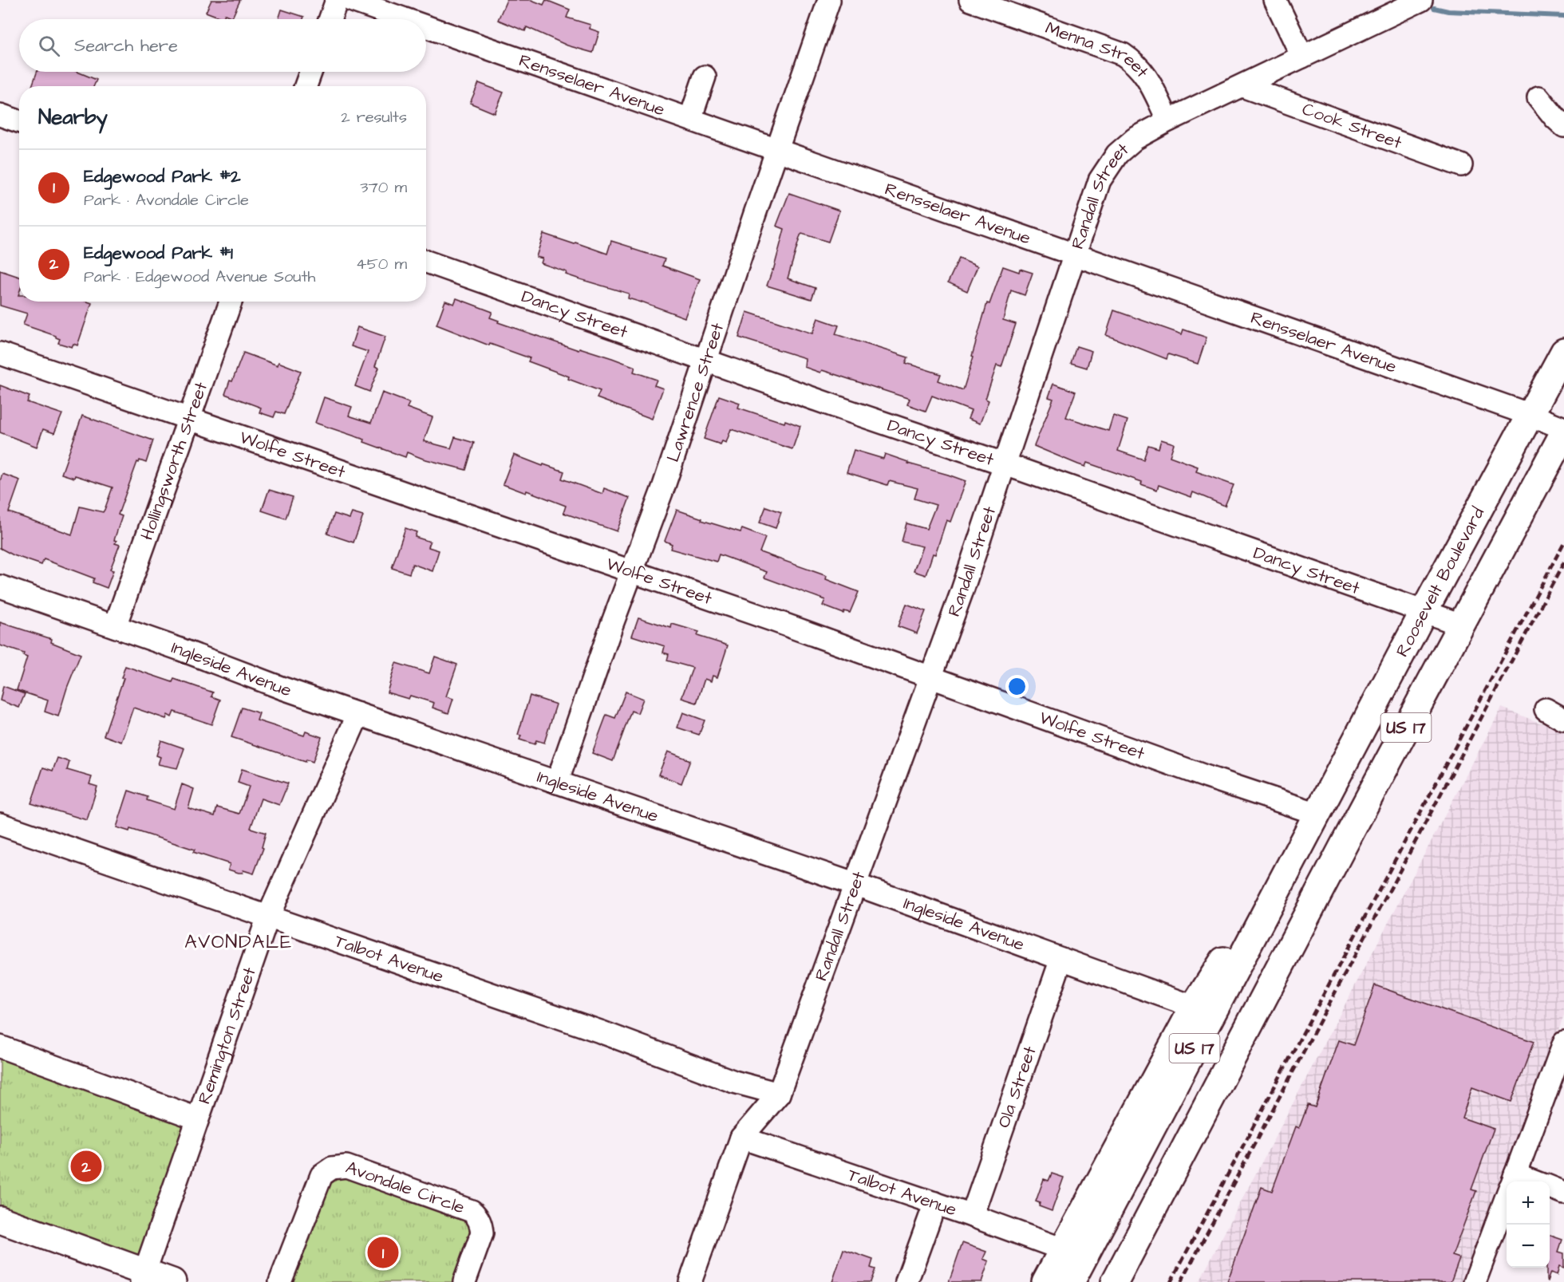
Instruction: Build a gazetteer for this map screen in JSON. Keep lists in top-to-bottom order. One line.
{"streets":{"main road":["Roosevelt Boulevard","US 17"],"street":["Menna Street","Rensselaer Avenue","Cook Street","Randall Street","Dancy Street","Lawrence Street","Wolfe Street","Hollingsworth Street","Ingleside Avenue","Talbot Avenue","Remington Street","Ola Street","Avondale Circle"]},"crossings":[["Menna Street","Randall Street"],["Rensselaer Avenue","Randall Street"],["Rensselaer Avenue","Lawrence Street"],["Rensselaer Avenue","Roosevelt Boulevard"],["Rensselaer Avenue","US 17"],["Cook Street","Randall Street"],["Randall Street","Dancy Street"],["Randall Street","Wolfe Street"],["Randall Street","Ingleside Avenue"],["Randall Street","Talbot Avenue"],["Dancy Street","Lawrence Street"],["Dancy Street","Roosevelt Boulevard"],["Dancy Street","US 17"],["Lawrence Street","Wolfe Street"],["Lawrence Street","Ingleside Avenue"],["Wolfe Street","Hollingsworth Street"],["Wolfe Street","Roosevelt Boulevard"],["Wolfe Street","US 17"],["Hollingsworth Street","Ingleside Avenue"],["Roosevelt Boulevard","US 17"],["Ingleside Avenue","Remington Street"],["Ingleside Avenue","Ola Street"],["Talbot Avenue","Remington Street"],["Talbot Avenue","Ola Street"]],"districts":["AVONDALE"],"page":{"search":"Search here","heading":["Nearby","2 results"],"list":[{"mark":"1","name":"Edgewood Park #2","note":"Park · Avondale Circle","value":"370 m"},{"mark":"2","name":"Edgewood Park #1","note":"Park · Edgewood Avenue South","value":"450 m"}],"pins":["2","1"],"map_buttons":["+","−"]}}
